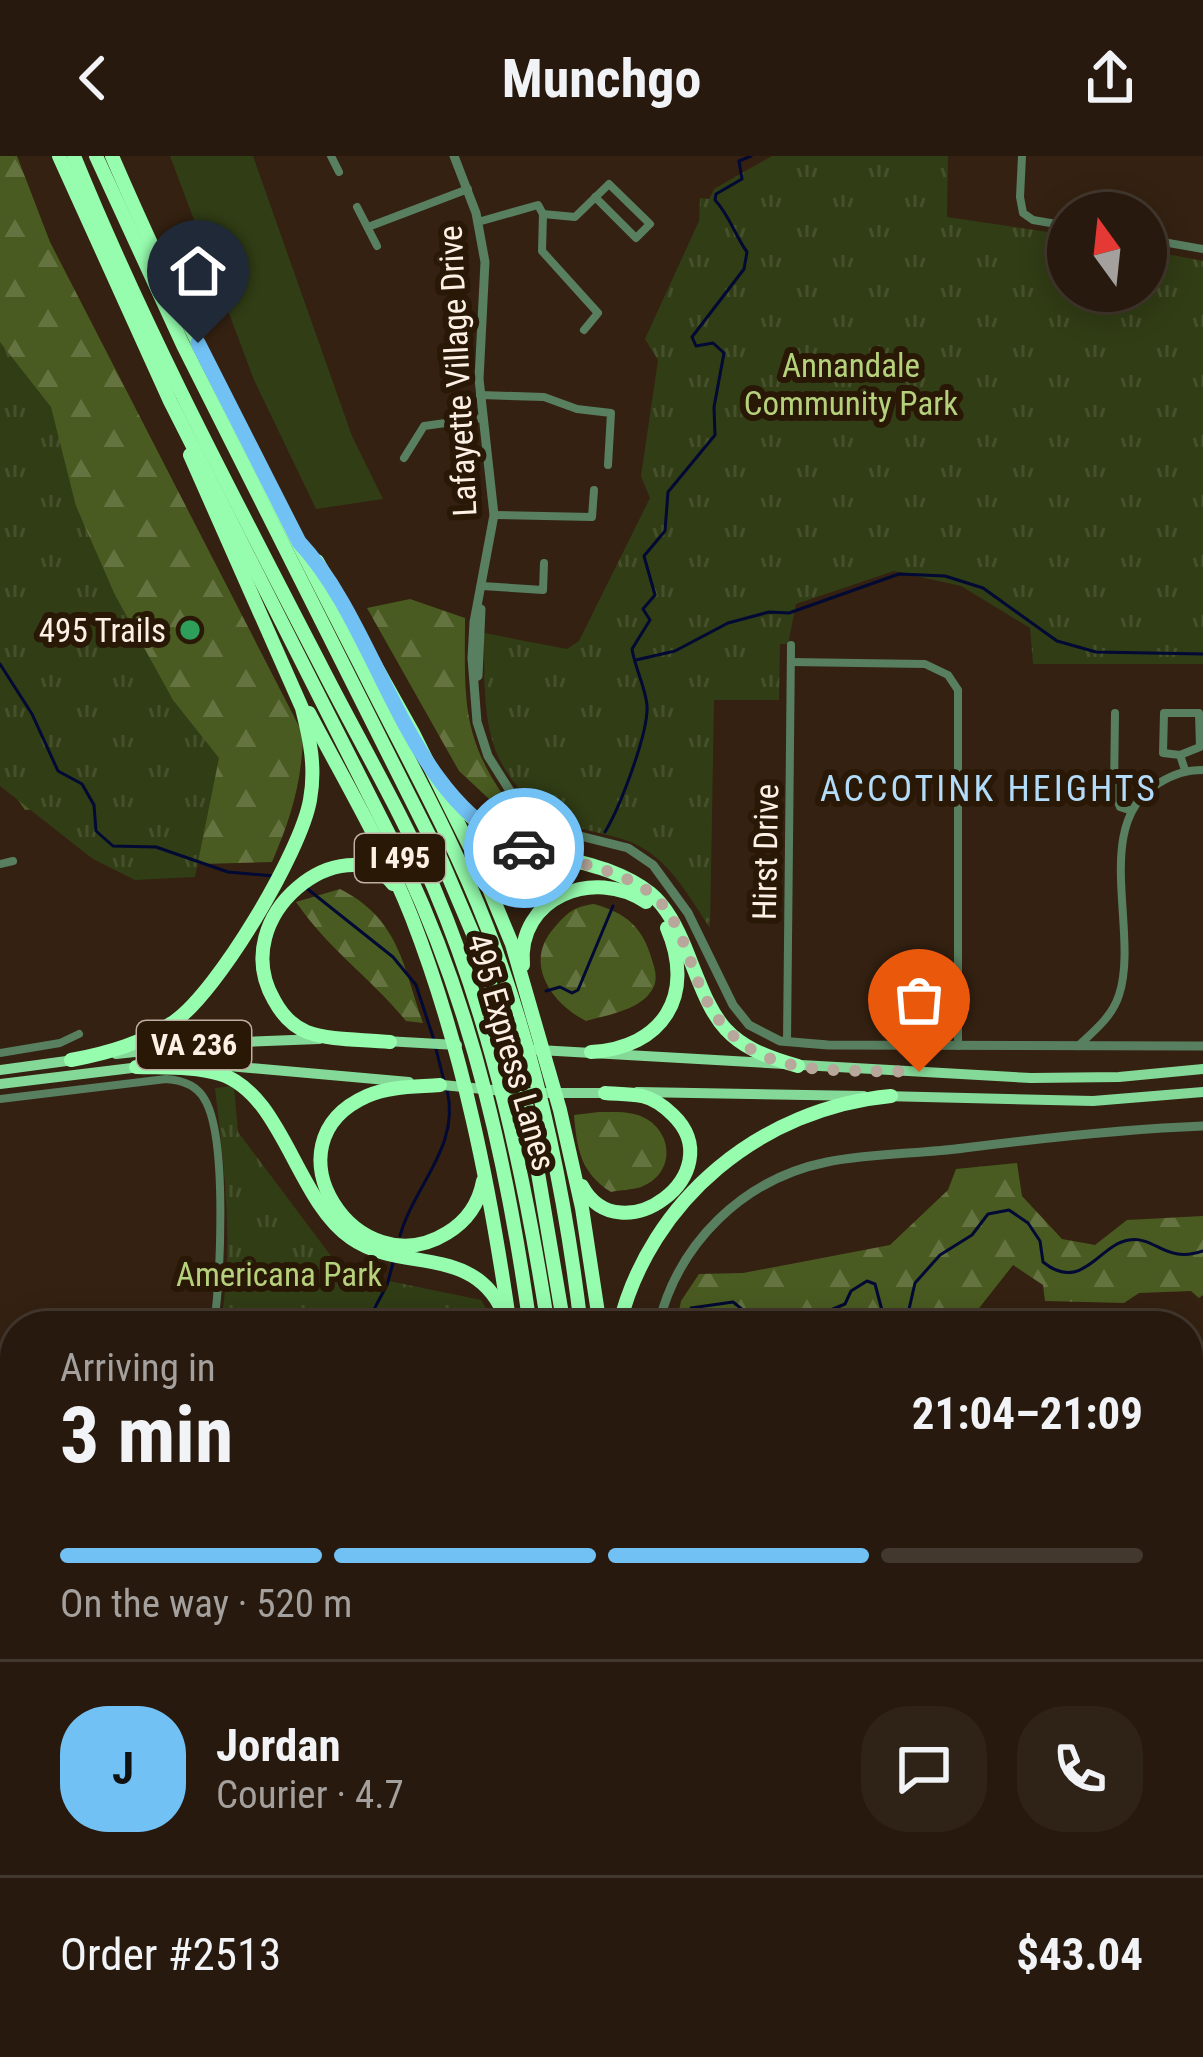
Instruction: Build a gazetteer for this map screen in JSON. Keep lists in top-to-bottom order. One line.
{"streets":{"highway":["I 495","495 Express Lanes"],"main road":["VA 236"],"street":["Lafayette Village Drive","Hirst Drive"]},"crossings":[["Lafayette Village Drive","Hirst Drive"]],"districts":["ACCOTINK HEIGHTS"],"parks":["Annandale Community Park","Americana Park"],"places":["495 Trails"],"north":"top","page":{"header":"Munchgo","heading":["3 min","Arriving in","21:04–21:09"],"panel":["Jordan","Courier · 4.7","Order #2513","$43.04"],"bar":"On the way · 520 m","round":"J"}}
